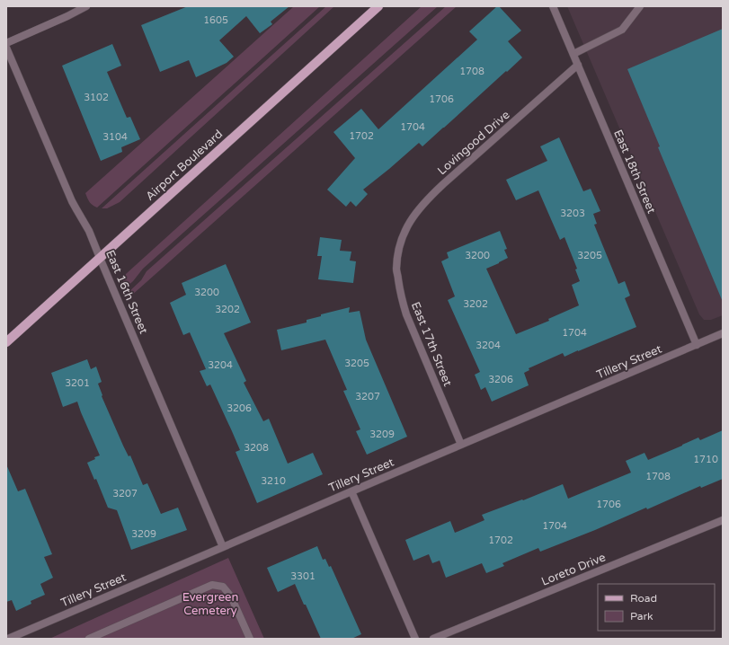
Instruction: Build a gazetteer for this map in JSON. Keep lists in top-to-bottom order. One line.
{"streets":{"main road":["Airport Boulevard"],"street":["Lovingood Drive","East 18th Street","East 16th Street","East 17th Street","Tillery Street","Loreto Drive"]},"crossings":[["Lovingood Drive","East 18th Street"],["Lovingood Drive","East 17th Street"],["Airport Boulevard","East 16th Street"],["East 18th Street","Tillery Street"],["East 16th Street","Tillery Street"],["East 17th Street","Tillery Street"]],"parks":["Evergreen Cemetery"],"house_numbers":["1605","1708","3102","1706","1704","1702","3104","3203","3200","3205","3200","3202","3202","1704","3204","3205","3204","3206","3201","3207","3206","3209","3208","1710","1708","3210","3207","1706","1704","3209","1702","3301"],"legend":["Road","Park"]}
